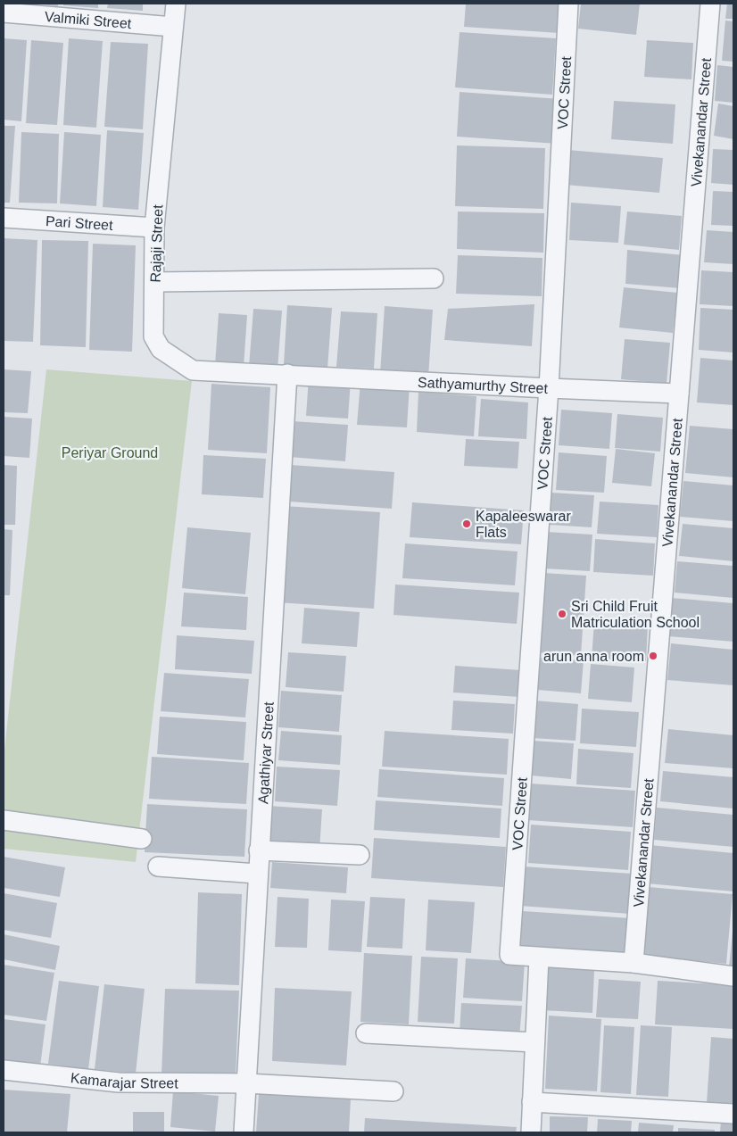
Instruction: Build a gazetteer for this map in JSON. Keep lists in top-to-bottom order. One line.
{"streets":{"street":["Valmiki Street","VOC Street","Vivekanandar Street","Pari Street","Rajaji Street","Sathyamurthy Street","Agathiyar Street","Kamarajar Street"]},"crossings":[["Valmiki Street","Rajaji Street"],["VOC Street","Sathyamurthy Street"],["Vivekanandar Street","Sathyamurthy Street"],["Pari Street","Rajaji Street"],["Rajaji Street","Sathyamurthy Street"],["Rajaji Street","Agathiyar Street"],["Sathyamurthy Street","Agathiyar Street"],["Agathiyar Street","Kamarajar Street"]],"parks":["Periyar Ground"],"places":["Kapaleeswarar Flats","Sri Child Fruit Matriculation School","arun anna room"]}
